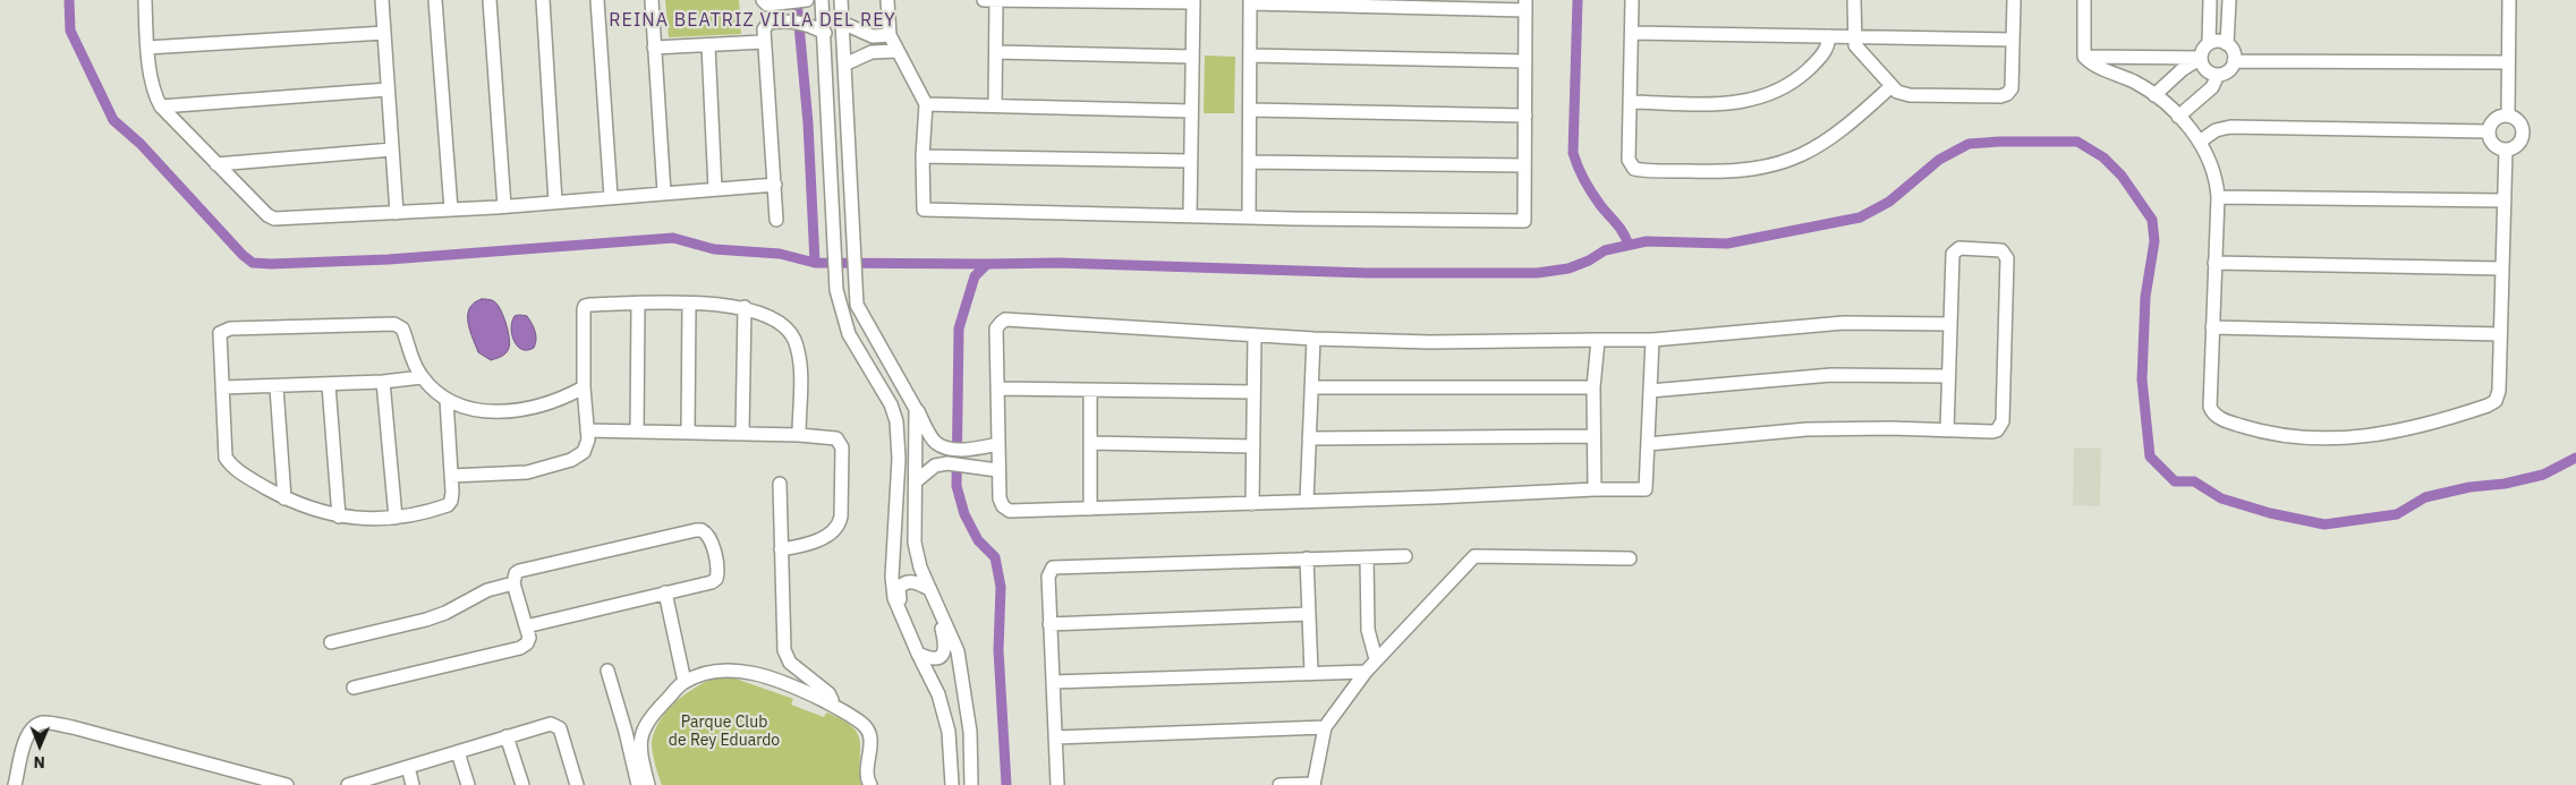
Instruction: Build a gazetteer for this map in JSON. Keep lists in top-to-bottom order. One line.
{"districts":["REINA BEATRIZ VILLA DEL REY"],"parks":["Parque Club de Rey Eduardo"],"north":"bottom"}
